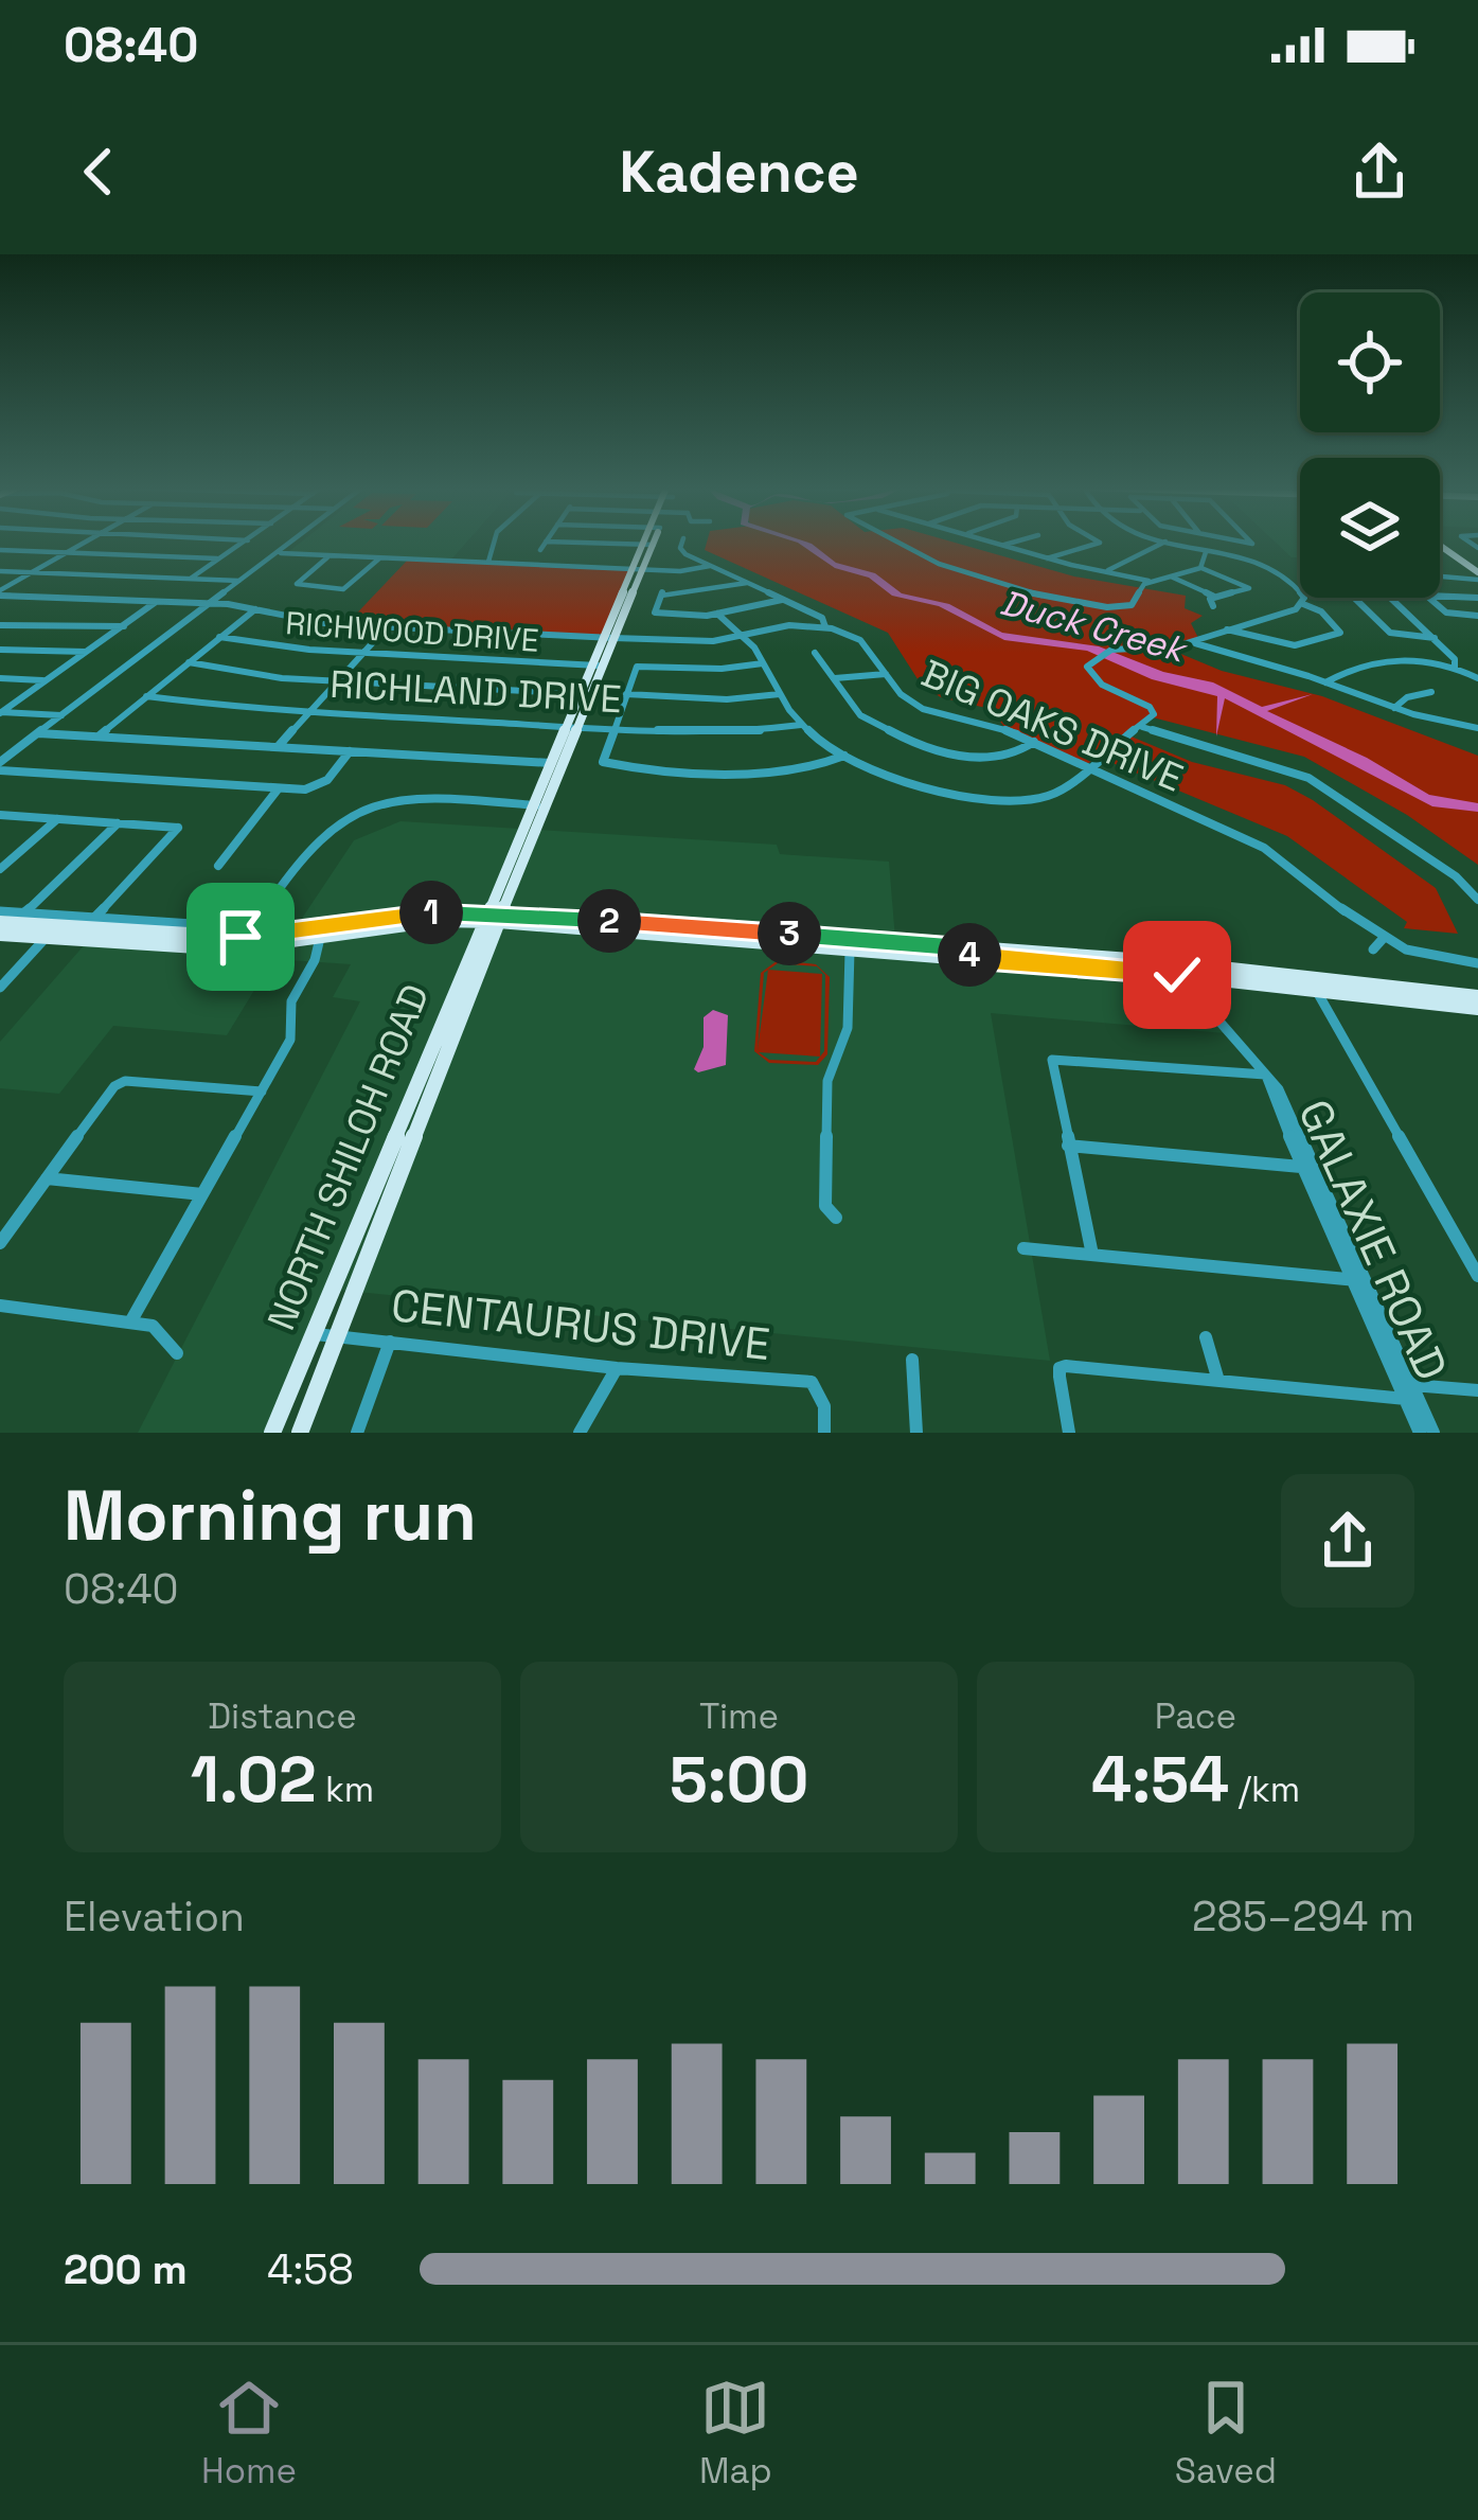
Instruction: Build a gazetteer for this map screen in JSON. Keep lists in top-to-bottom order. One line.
{"streets":{"main road":["NORTH SHILOH ROAD"],"street":["RICHWOOD DRIVE","RICHLAND DRIVE","BIG OAKS DRIVE","GALAXIE ROAD","CENTAURUS DRIVE"]},"crossings":[["RICHWOOD DRIVE","NORTH SHILOH ROAD"],["RICHLAND DRIVE","NORTH SHILOH ROAD"],["NORTH SHILOH ROAD","CENTAURUS DRIVE"]],"water":["Duck Creek"],"page":{"status":"08:40","header":"Kadence","pins":["1","2","3","4"],"heading":["Morning run","08:40"],"stats":[["Distance","1.02 km"],["Time","5:00"],["Pace","4:54 /km"]],"chart":["Elevation","285–294 m"],"list":[{"name":"200 m","note":"4:58"}],"tabs":["Home","Map","Saved"]}}
